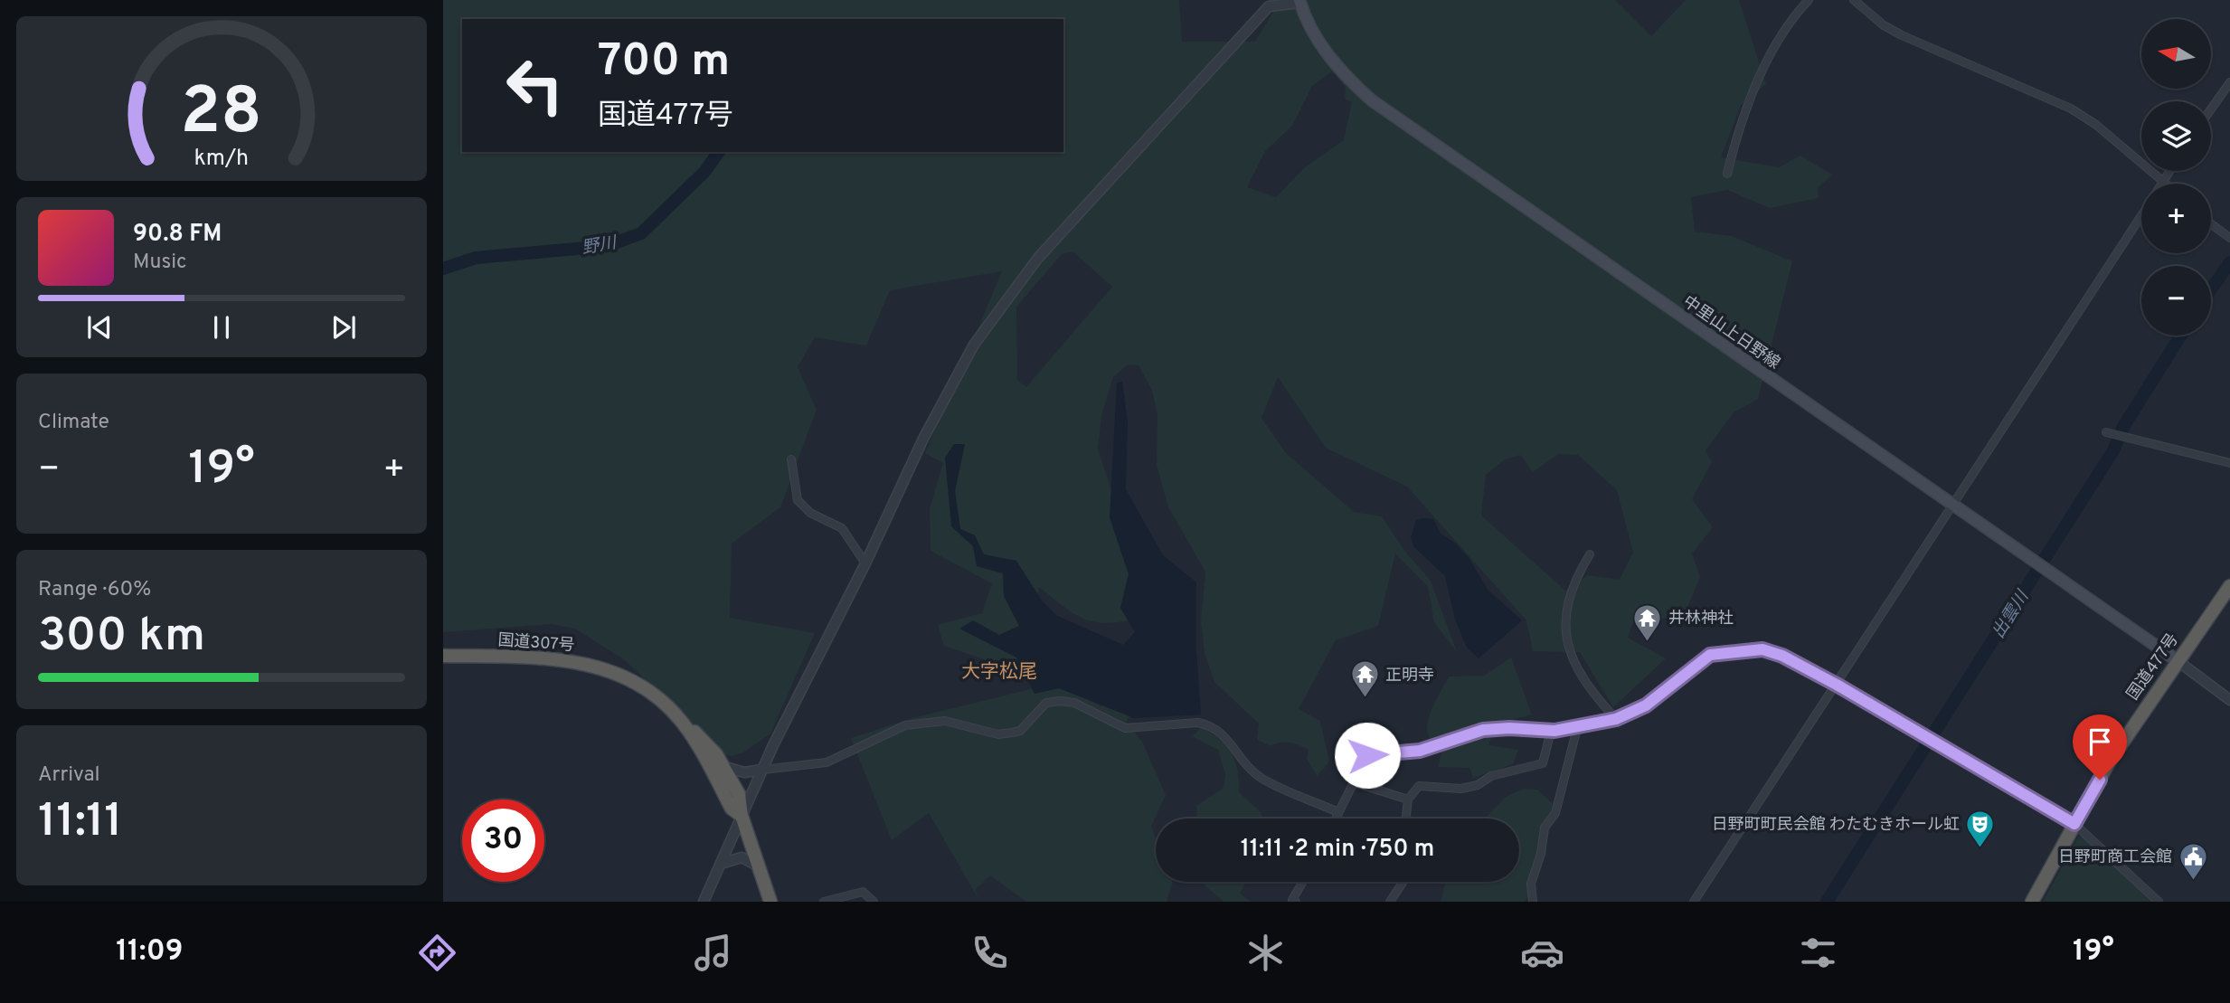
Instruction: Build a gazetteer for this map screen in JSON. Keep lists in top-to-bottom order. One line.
{"streets":{"highway":["国道307号","国道477号"],"main road":["中里山上日野線"]},"crossings":[["中里山上日野線","国道477号"]],"districts":["大字松尾"],"water":["野川","出雲川"],"places":{"temple":["井林神社","正明寺"],"theatre":["日野町町民会館 わたむきホール虹"],"public building":["日野町商工会館"]},"north":"left","page":{"map_buttons":["+","−"],"turn":["700 m","国道477号"],"song":["90.8 FM","Music"],"tile":["Climate",["Range · 60%","300 km"],["Arrival","11:11"]],"heat":["−","19°","+"],"limit":"30","trip":"11:11 · 2 min · 750 m","tabs":["11:09","19°"],"gauge":["28","km/h"]}}
